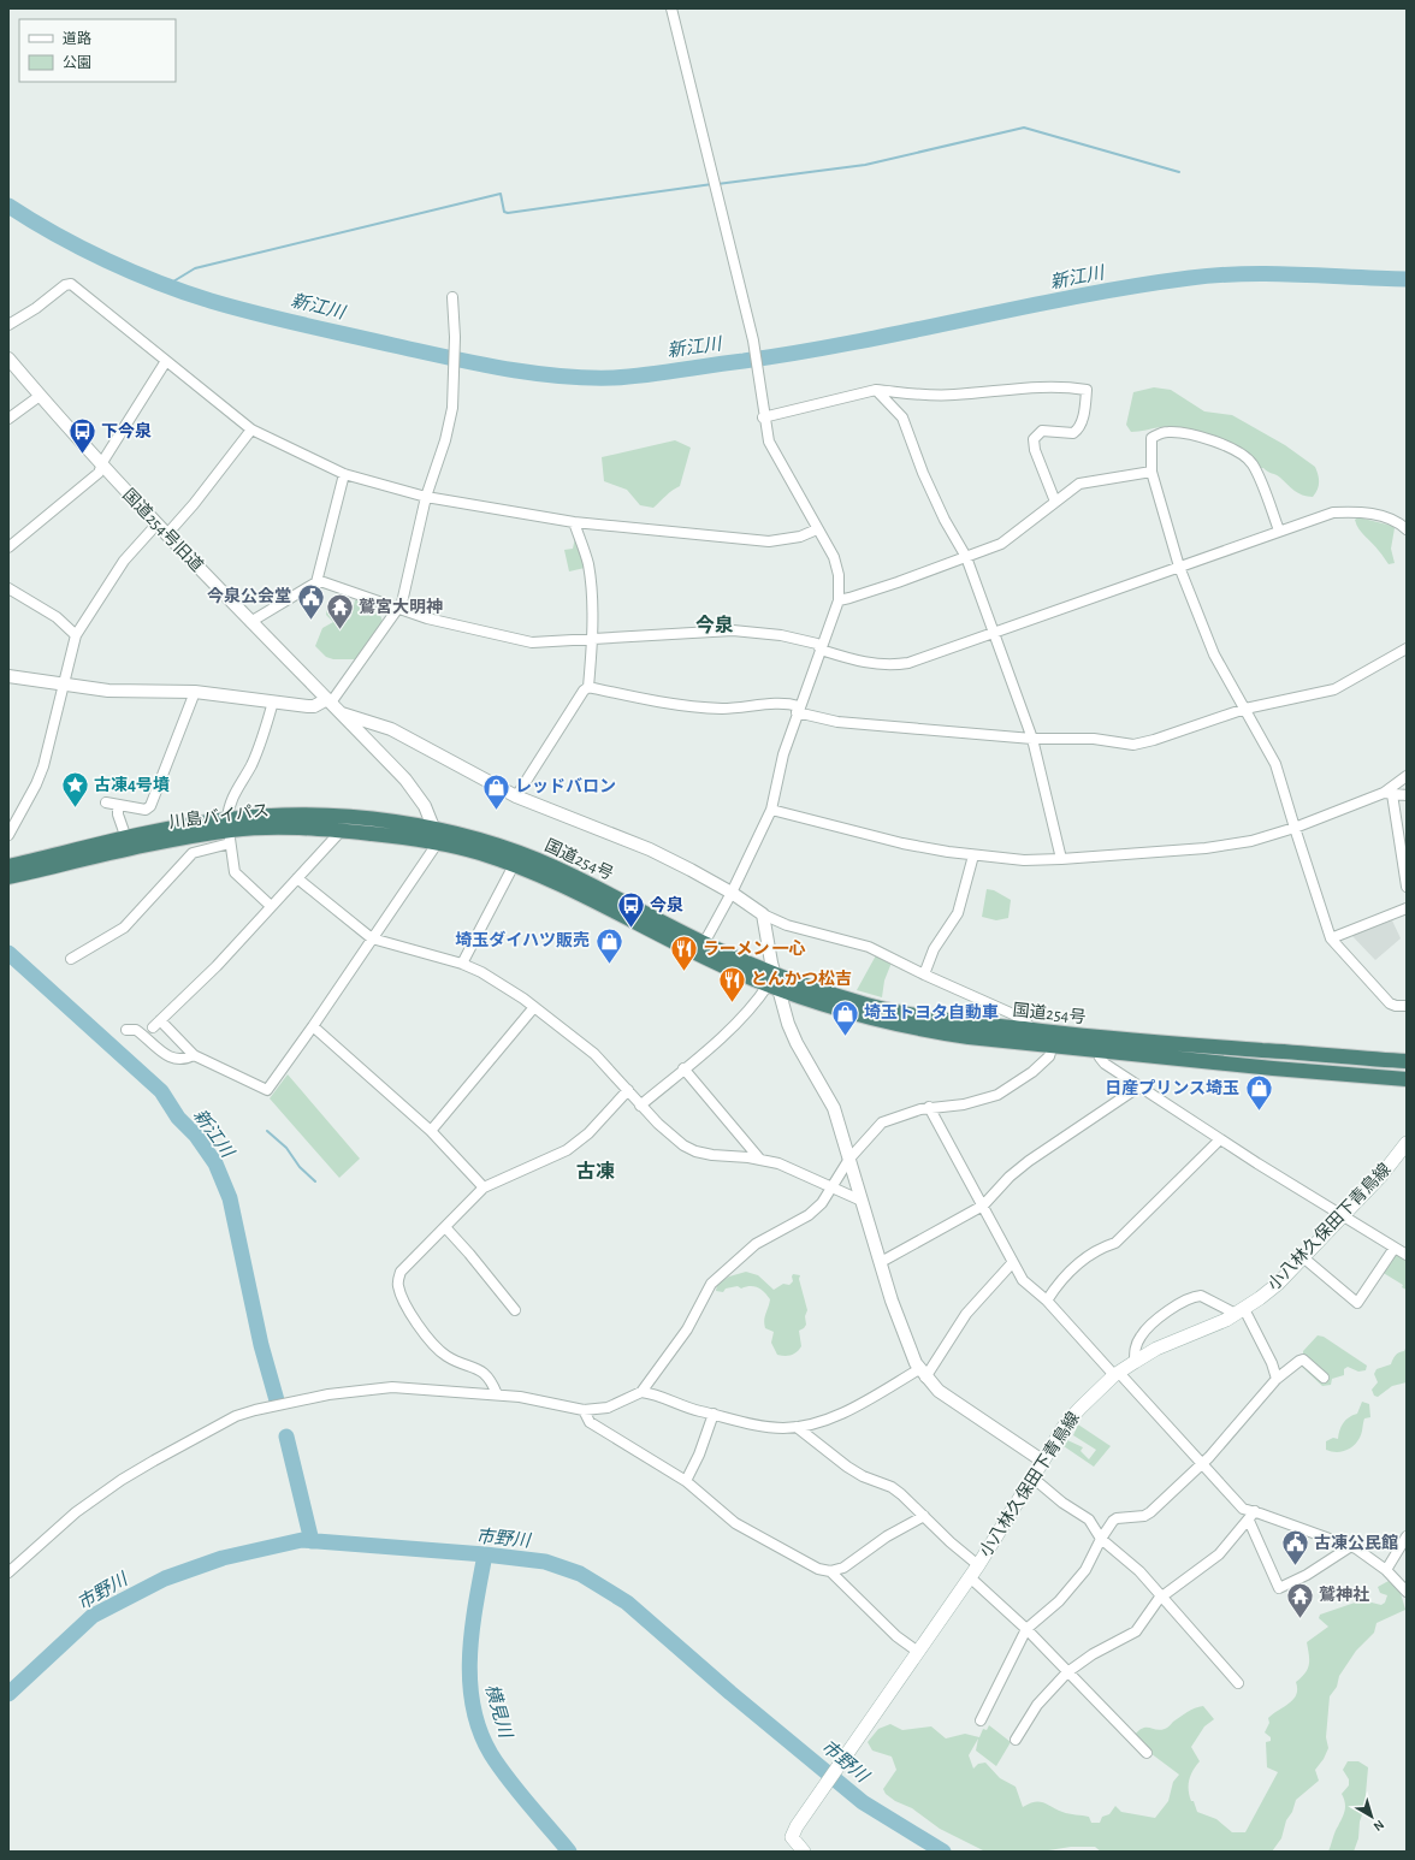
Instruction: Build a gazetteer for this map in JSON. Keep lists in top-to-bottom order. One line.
{"streets":{"highway":["川島バイパス","国道254号"],"main road":["小八林久保田下青鳥線"],"street":["国道254号旧道"]},"crossings":[["国道254号旧道","川島バイパス"],["国道254号旧道","国道254号"],["川島バイパス","国道254号"]],"districts":["今泉","古凍"],"water":["新江川","市野川","横見川"],"places":{"bus stop":["下今泉","今泉"],"public building":["今泉公会堂","古凍公民館"],"temple":["鷲宮大明神","鷲神社"],"place":["古凍4号墳"],"shop":["レッドバロン","埼玉ダイハツ販売","埼玉トヨタ自動車","日産プリンス埼玉"],"restaurant":["ラーメン 一心","とんかつ松吉"]},"legend":["道路","公園"],"north":"bottom right"}
